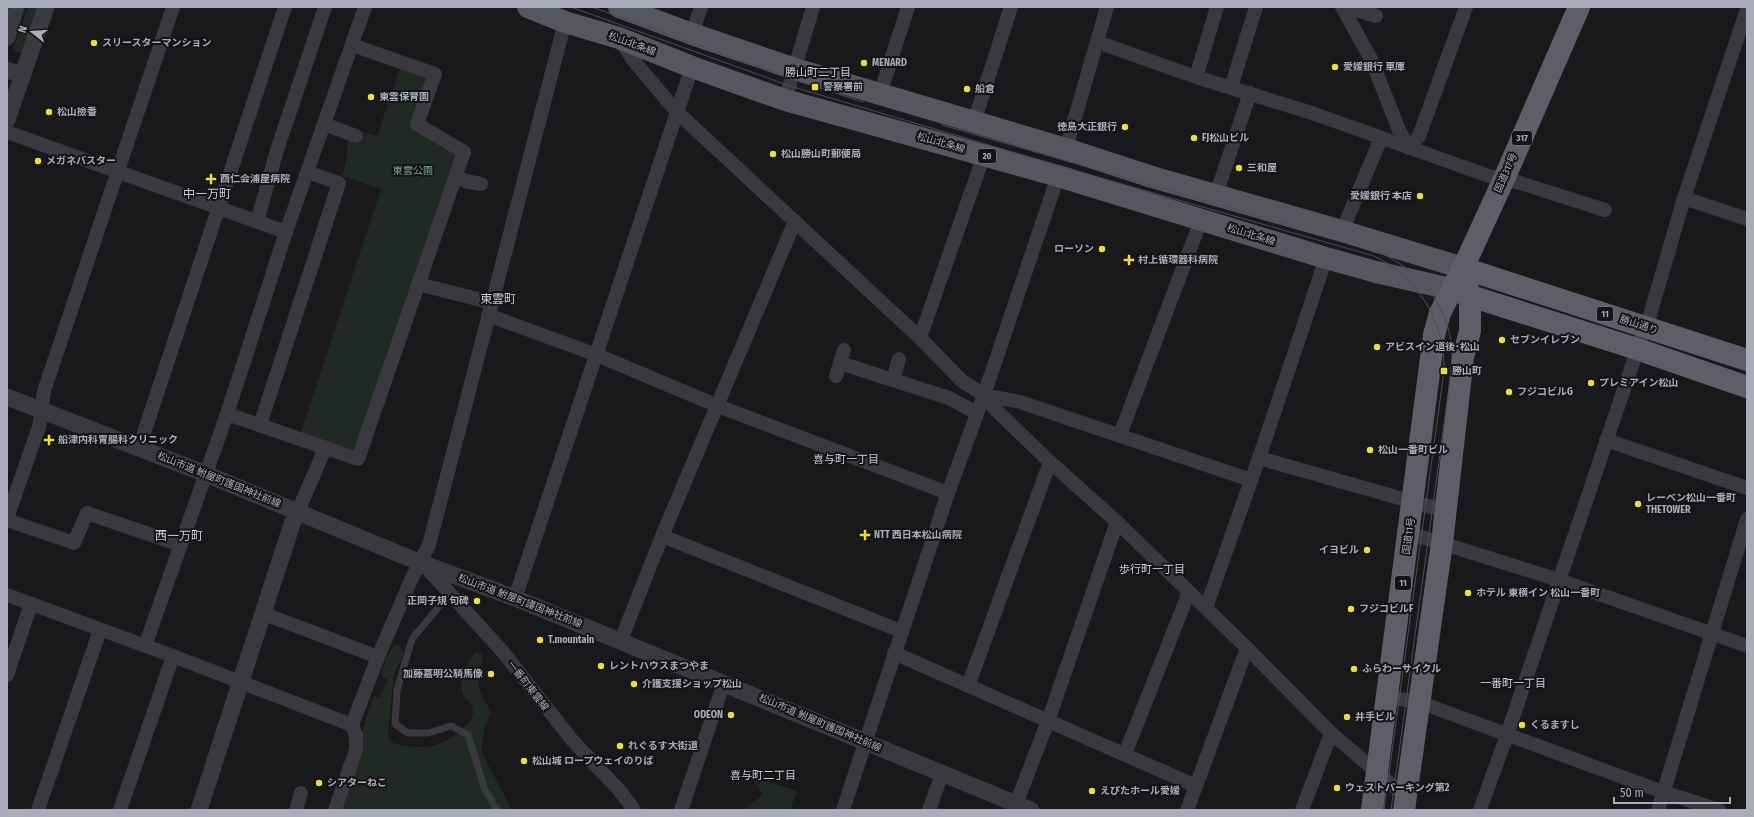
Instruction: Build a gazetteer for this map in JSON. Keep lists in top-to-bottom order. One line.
{"streets":{"highway":["317","国道317号","11","勝山通り","国道11号"],"main road":["松山北条線","20"],"street":["松山市道 鮒屋町護国神社前線","一番町東雲線"]},"crossings":[["松山北条線","11"],["松山北条線","国道11号"],["国道317号","勝山通り"],["11","国道11号"],["松山市道 鮒屋町護国神社前線","一番町東雲線"]],"districts":["勝山町二丁目","中一万町","東雲町","喜与町一丁目","西一万町","歩行町一丁目","一番町一丁目","喜与町二丁目"],"parks":["東雲公園"],"places":{"other":["スリースターマンション","MENARD","愛媛銀行 車庫","船倉","東雲保育園","松山撿番","徳島大正銀行","FJ松山ビル","松山勝山町郵便局","メガネバスター","三和屋","愛媛銀行 本店","ローソン","セブンイレブン","アビスイン道後･松山","プレミアイン松山","フジコビルG","松山一番町ビル","レーベン松山一番町 THETOWER","イヨビル","ホテル 東横イン 松山一番町","正岡子規 句碑","フジコビルF","T.mountain","レントハウスまつやま","ふらわーサイクル","加藤嘉明公騎馬像","介護支援ショップ松山","ODEON","井手ビル","くるますし","れぐるす大街道","松山城 ロープウェイのりば","シアターねこ","ウェストパーキング第2","えぴたホール愛媛"],"transit":["警察署前","勝山町"],"health":["酉仁会浦屋病院","村上循環器科病院","船津内科胃腸科クリニック","NTT 西日本松山病院"]},"scale_bar":"50 m","north":"left"}
